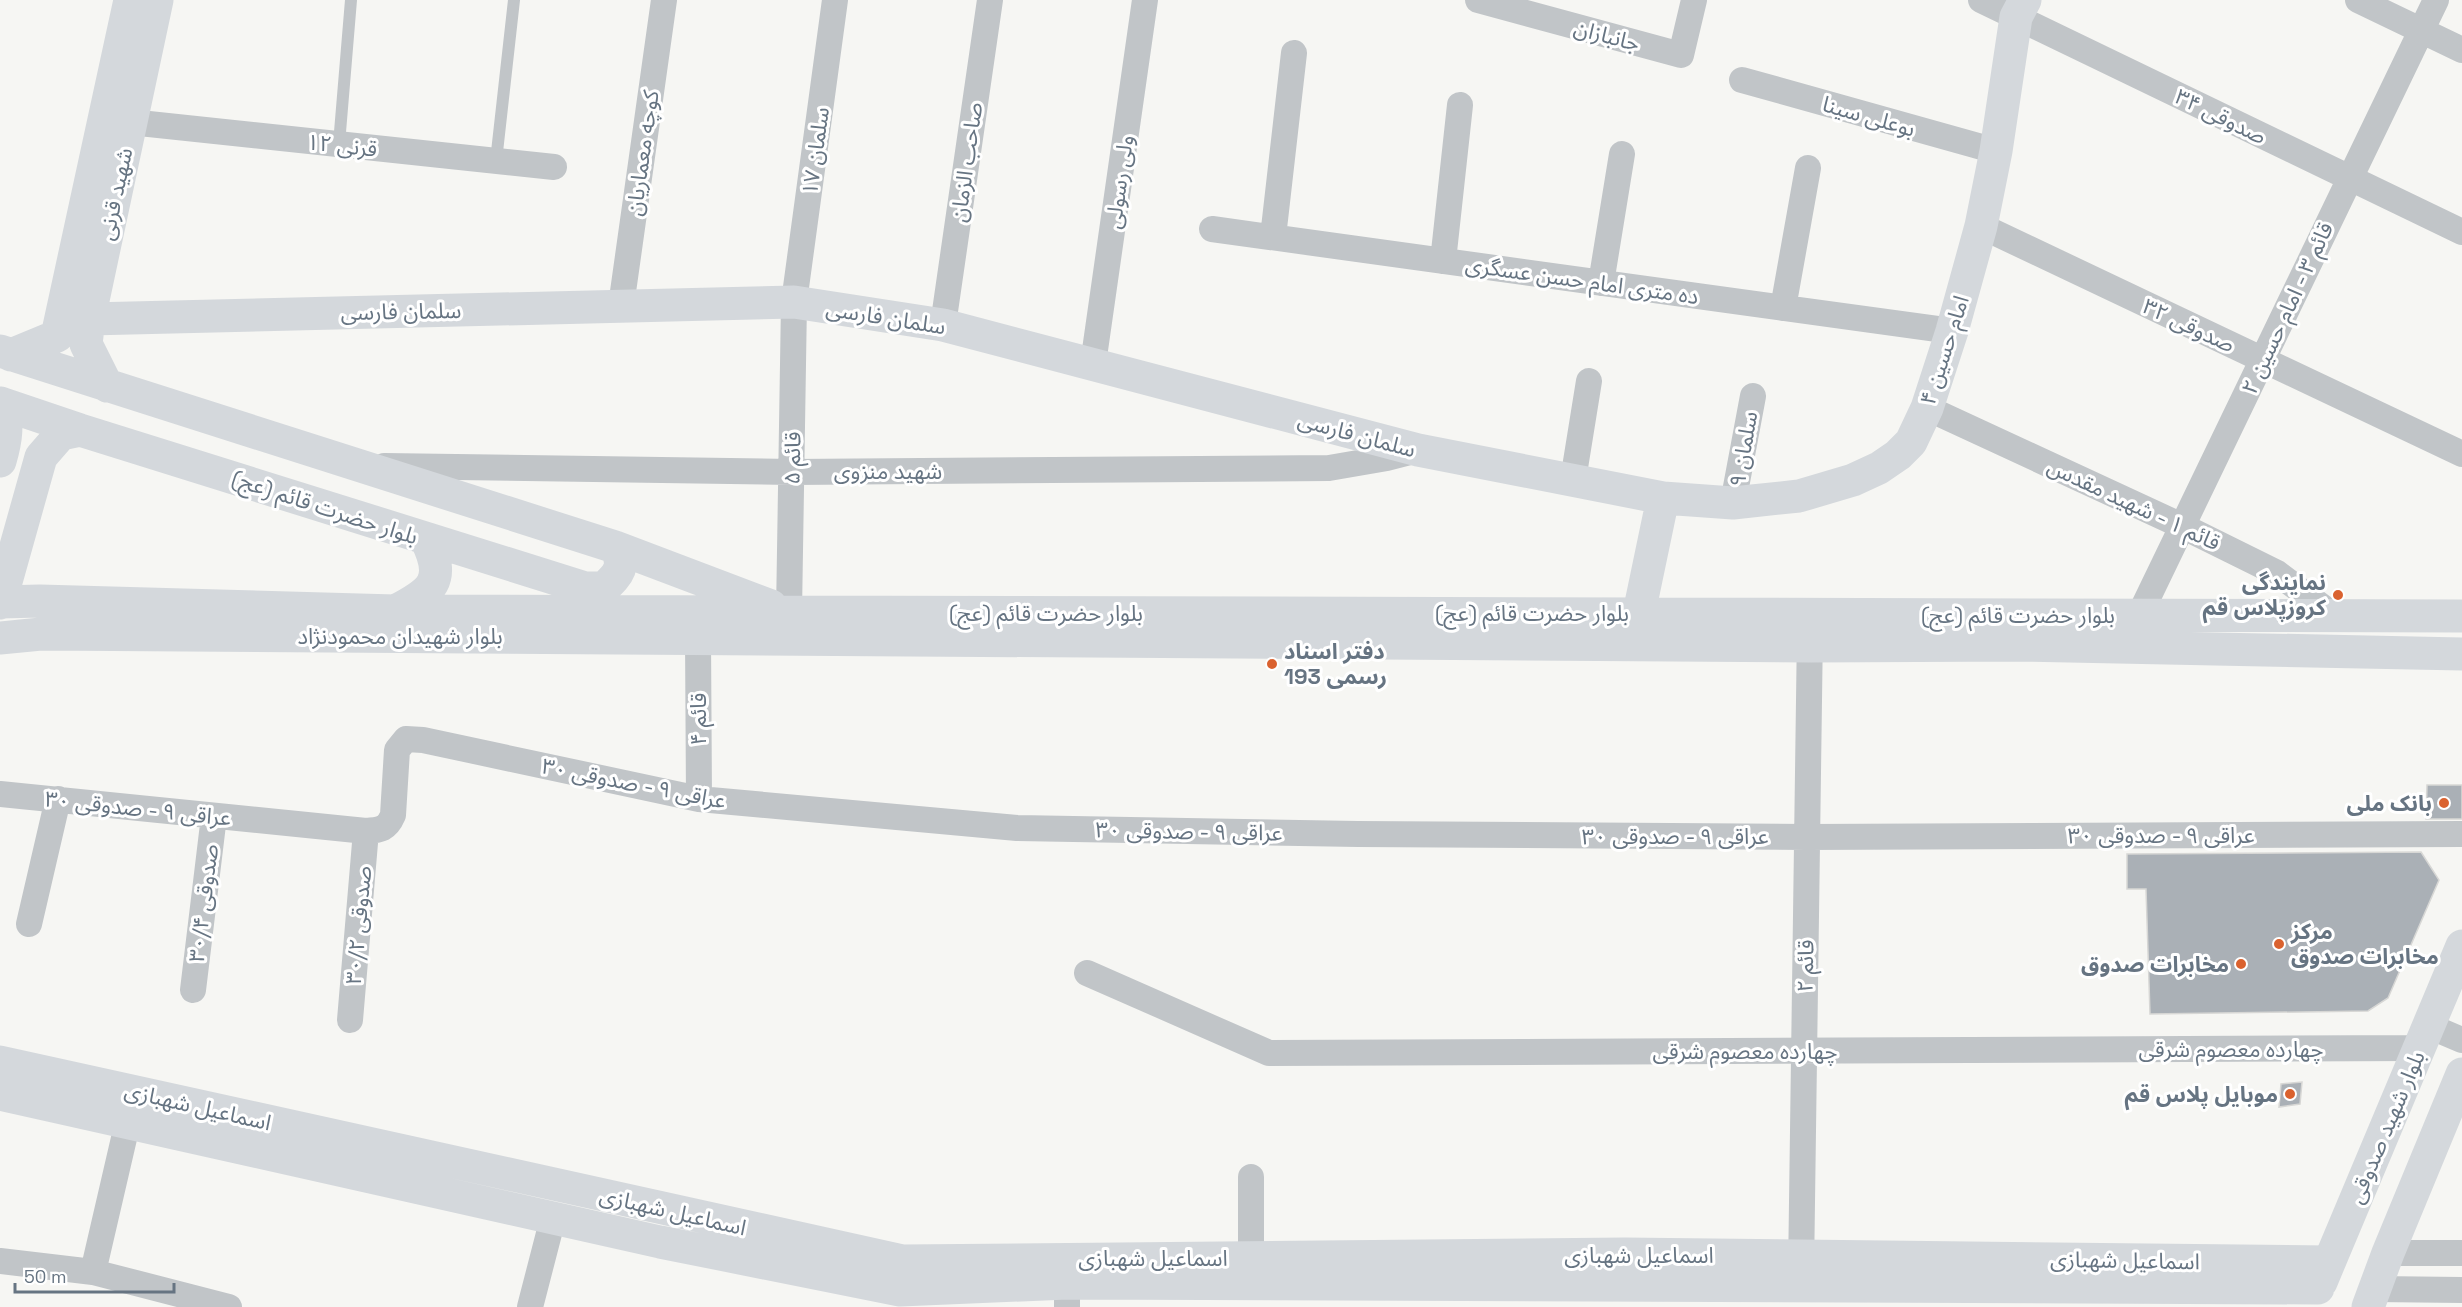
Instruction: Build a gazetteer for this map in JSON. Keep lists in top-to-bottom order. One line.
{"streets":{"main road":["شهید قرنی","سلمان فارسی","امام حسین ۴","بلوار حضرت قائم (عج)","بلوار شهیدان محمودنژاد","اسماعیل شهبازی","بلوار شهید صدوقی"],"street":["جانبازان","بوعلی سینا","صدوقی ۳۴","قرنی ۱۲","سلمان ۱۷","کوچه معماریان","صاحب الزمان","ولی رسولی","ده متری امام حسن عسگری","قائم ۳ - امام حسین ۲","صدوقی ۳۲","سلمان ۹","قائم ۵","شهید منزوی","قائم ۱ - شهید مقدس","قائم ۴","عراقی ۹ - صدوقی ۳۰","صدوقی ۳۰/۴","صدوقی ۳۰/۲","قائم ۲","چهارده معصوم شرقی"]},"crossings":[["بوعلی سینا","امام حسین ۴"],["صدوقی ۳۴","قائم ۳ - امام حسین ۲"],["صدوقی ۳۴","امام حسین ۴"],["قرنی ۱۲","شهید قرنی"],["سلمان ۱۷","سلمان فارسی"],["سلمان ۱۷","قائم ۵"],["کوچه معماریان","سلمان فارسی"],["صاحب الزمان","سلمان فارسی"],["ولی رسولی","سلمان فارسی"],["شهید قرنی","سلمان فارسی"],["ده متری امام حسن عسگری","امام حسین ۴"],["قائم ۳ - امام حسین ۲","صدوقی ۳۲"],["قائم ۳ - امام حسین ۲","قائم ۱ - شهید مقدس"],["قائم ۳ - امام حسین ۲","بلوار حضرت قائم (عج)"],["سلمان فارسی","امام حسین ۴"],["سلمان فارسی","قائم ۵"],["سلمان فارسی","شهید منزوی"],["صدوقی ۳۲","امام حسین ۴"],["امام حسین ۴","سلمان ۹"],["امام حسین ۴","قائم ۱ - شهید مقدس"],["قائم ۵","شهید منزوی"],["قائم ۵","بلوار حضرت قائم (عج)"],["قائم ۵","بلوار شهیدان محمودنژاد"],["شهید منزوی","بلوار حضرت قائم (عج)"],["قائم ۱ - شهید مقدس","بلوار حضرت قائم (عج)"],["بلوار حضرت قائم (عج)","بلوار شهیدان محمودنژاد"],["بلوار حضرت قائم (عج)","قائم ۲"],["بلوار شهیدان محمودنژاد","قائم ۴"],["قائم ۴","عراقی ۹ - صدوقی ۳۰"],["عراقی ۹ - صدوقی ۳۰","صدوقی ۳۰/۴"],["عراقی ۹ - صدوقی ۳۰","صدوقی ۳۰/۲"],["عراقی ۹ - صدوقی ۳۰","قائم ۲"],["قائم ۲","چهارده معصوم شرقی"],["قائم ۲","اسماعیل شهبازی"],["چهارده معصوم شرقی","بلوار شهید صدوقی"],["اسماعیل شهبازی","بلوار شهید صدوقی"]],"places":["نمایندگی کروزپلاس قم","دفتر اسناد رسمی 193","بانک ملی","مرکز مخابرات صدوق","مخابرات صدوق","موبایل پلاس قم"],"scale_bar":"50 m"}
